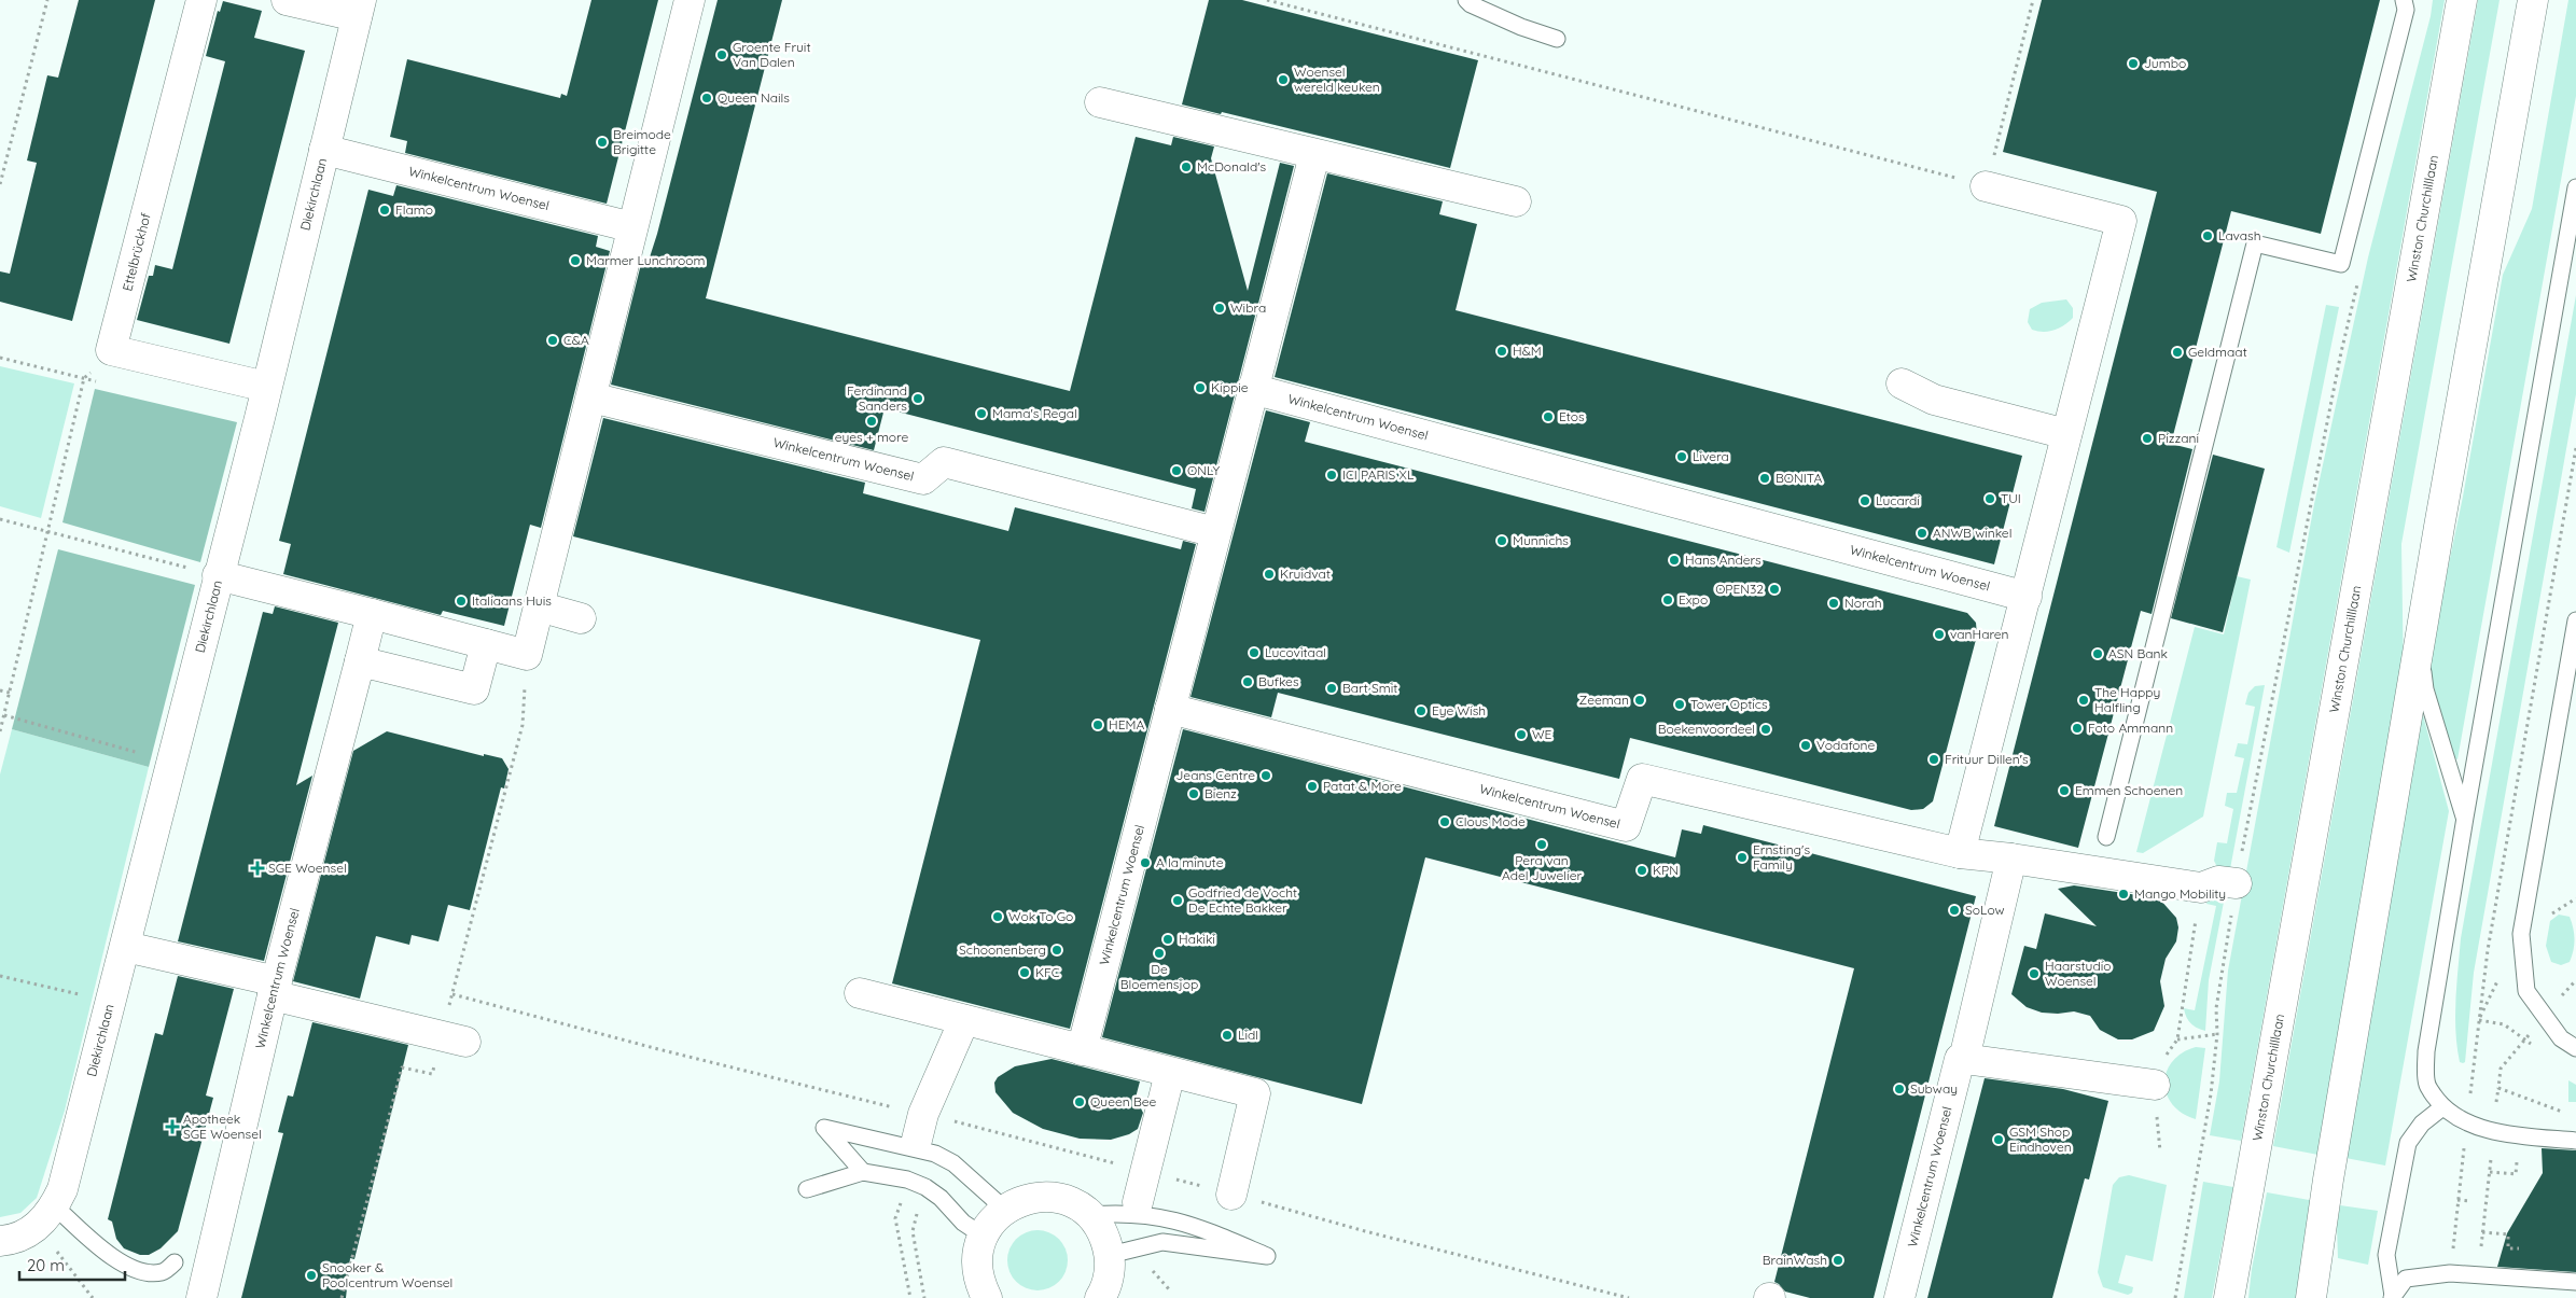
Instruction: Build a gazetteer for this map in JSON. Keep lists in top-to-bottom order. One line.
{"streets":{"street":["Winkelcentrum Woensel","Diekirchlaan","Winston Churchilllaan","Ettelbrückhof"]},"crossings":[["Winkelcentrum Woensel","Diekirchlaan"],["Diekirchlaan","Ettelbrückhof"]],"places":{"other":["Groente Fruit Van Dalen","Jumbo","Woensel wereld keuken","Queen Nails","Breimode Brigitte","McDonald's","Flamo","Lavash","Marmer Lunchroom","Wibra","C&A","H&M","Geldmaat","Kippie","Ferdinand Sanders","Mama's Regal","Etos","eyes + more","Pizzani","Livera","ONLY","ICI PARIS XL","BONITA","TUI","Lucardi","ANWB winkel","Munnichs","Hans Anders","Kruidvat","OPEN32","Expo","Italiaans Huis","Norah","vanHaren","Lucovitaal","ASN Bank","Bufkes","Bart Smit","Zeeman","The Happy Halfling","Tower Optics","Eye Wish","HEMA","Foto Ammann","Boekenvoordeel","WE","Vodafone","Frituur Dillen's","Jeans Centre","Patat & More","Emmen Schoenen","Bienz","Clous Mode","Pera van Adel Juwelier","Ernsting's Family","A la minute","KPN","Mango Mobility","Godfried de Vocht De Echte Bakker","SoLow","Wok To Go","Hakiki","Schoonenberg","De Bloemensjop","KFC","Haarstudio Woensel","Lidl","Subway","Queen Bee","GSM Shop Eindhoven","BrainWash","Snooker & Poolcentrum Woensel"],"health":["SGE Woensel","Apotheek SGE Woensel"]},"scale_bar":"20 m"}
